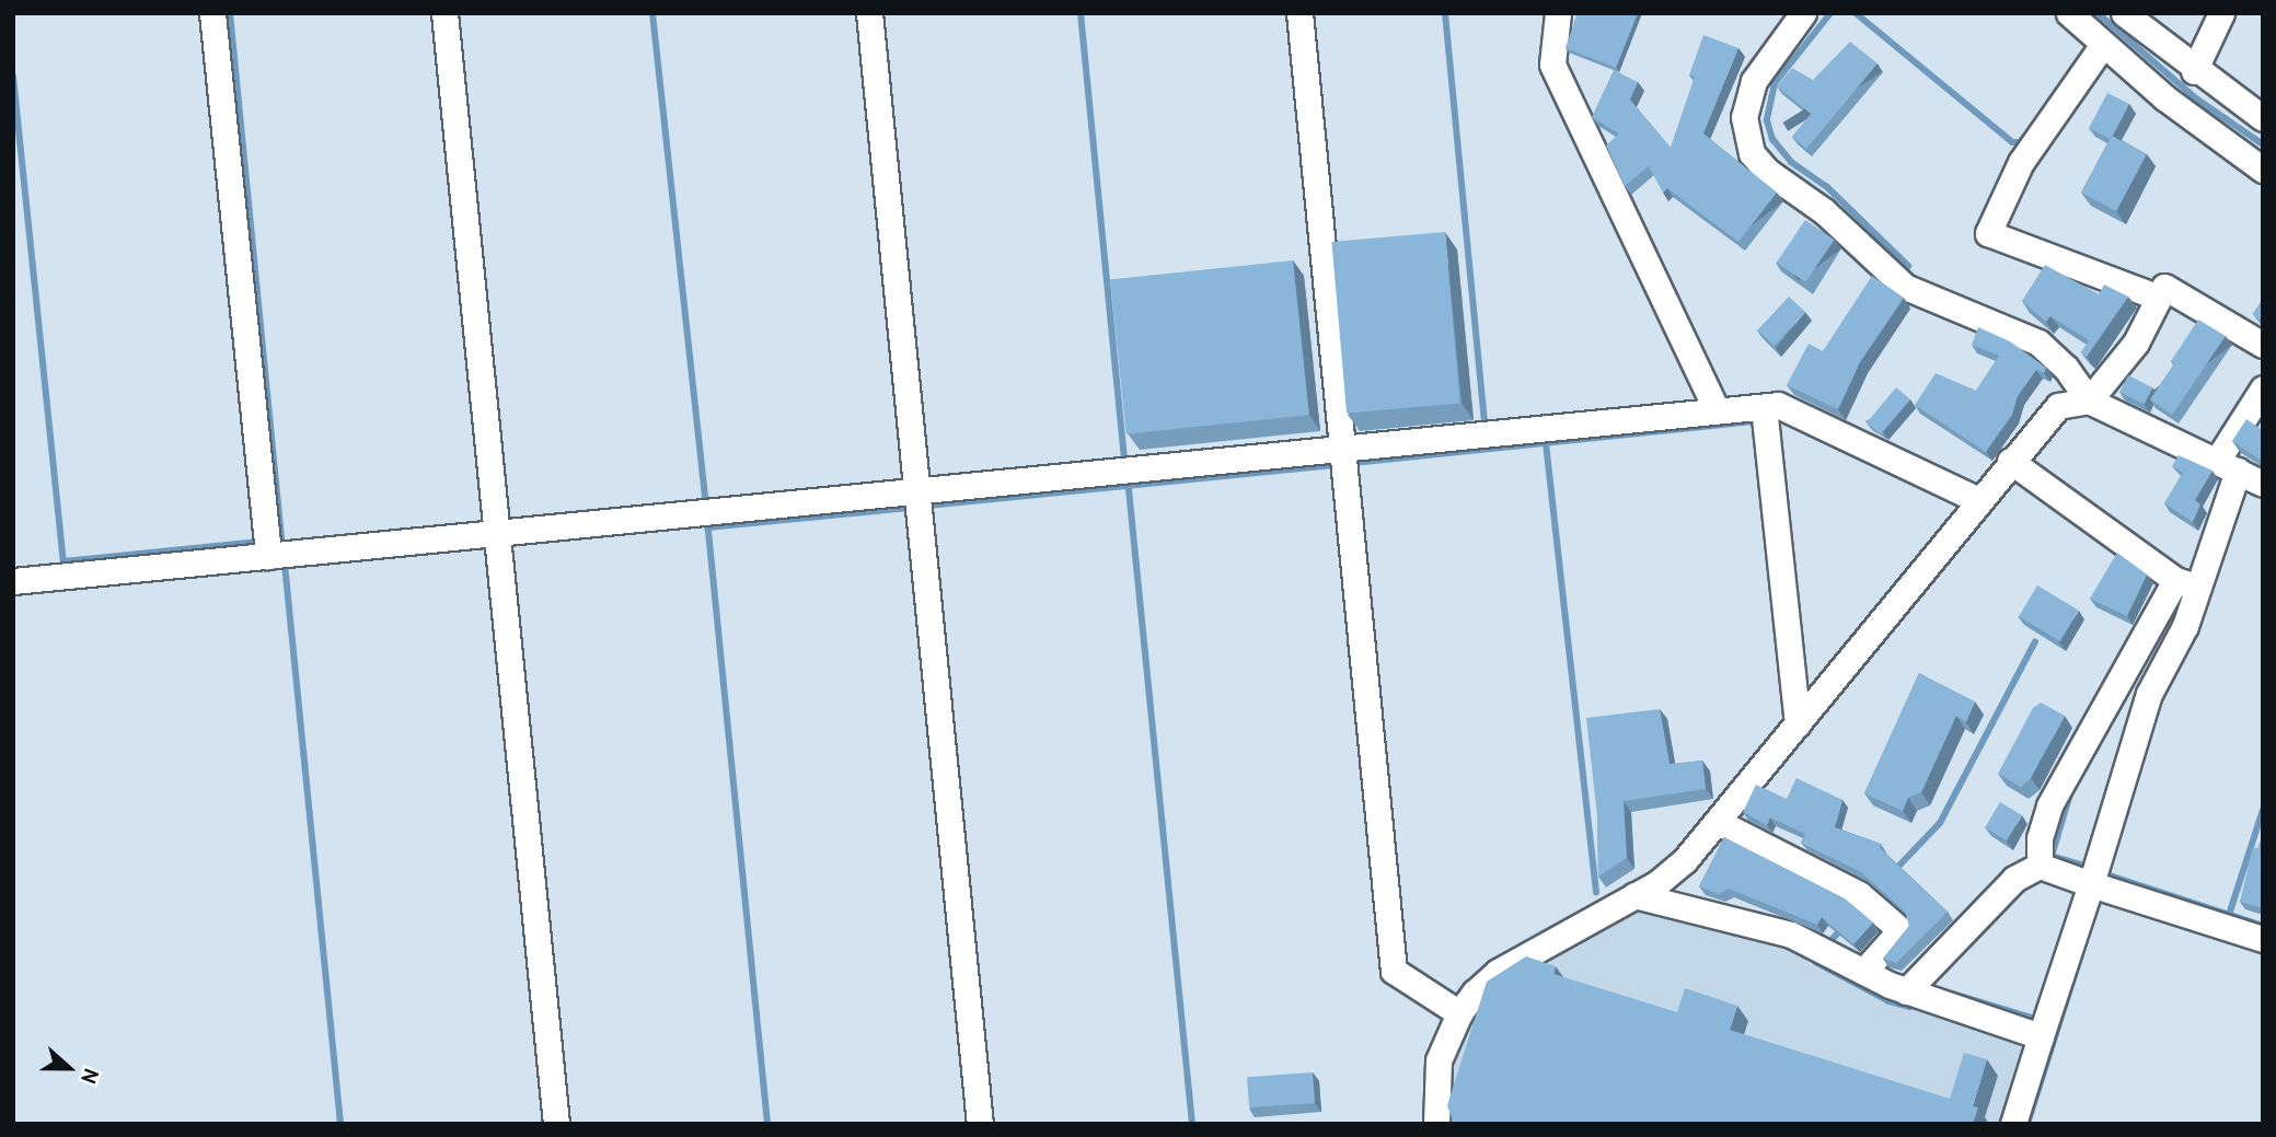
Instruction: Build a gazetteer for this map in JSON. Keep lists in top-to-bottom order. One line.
{"north":"right"}
